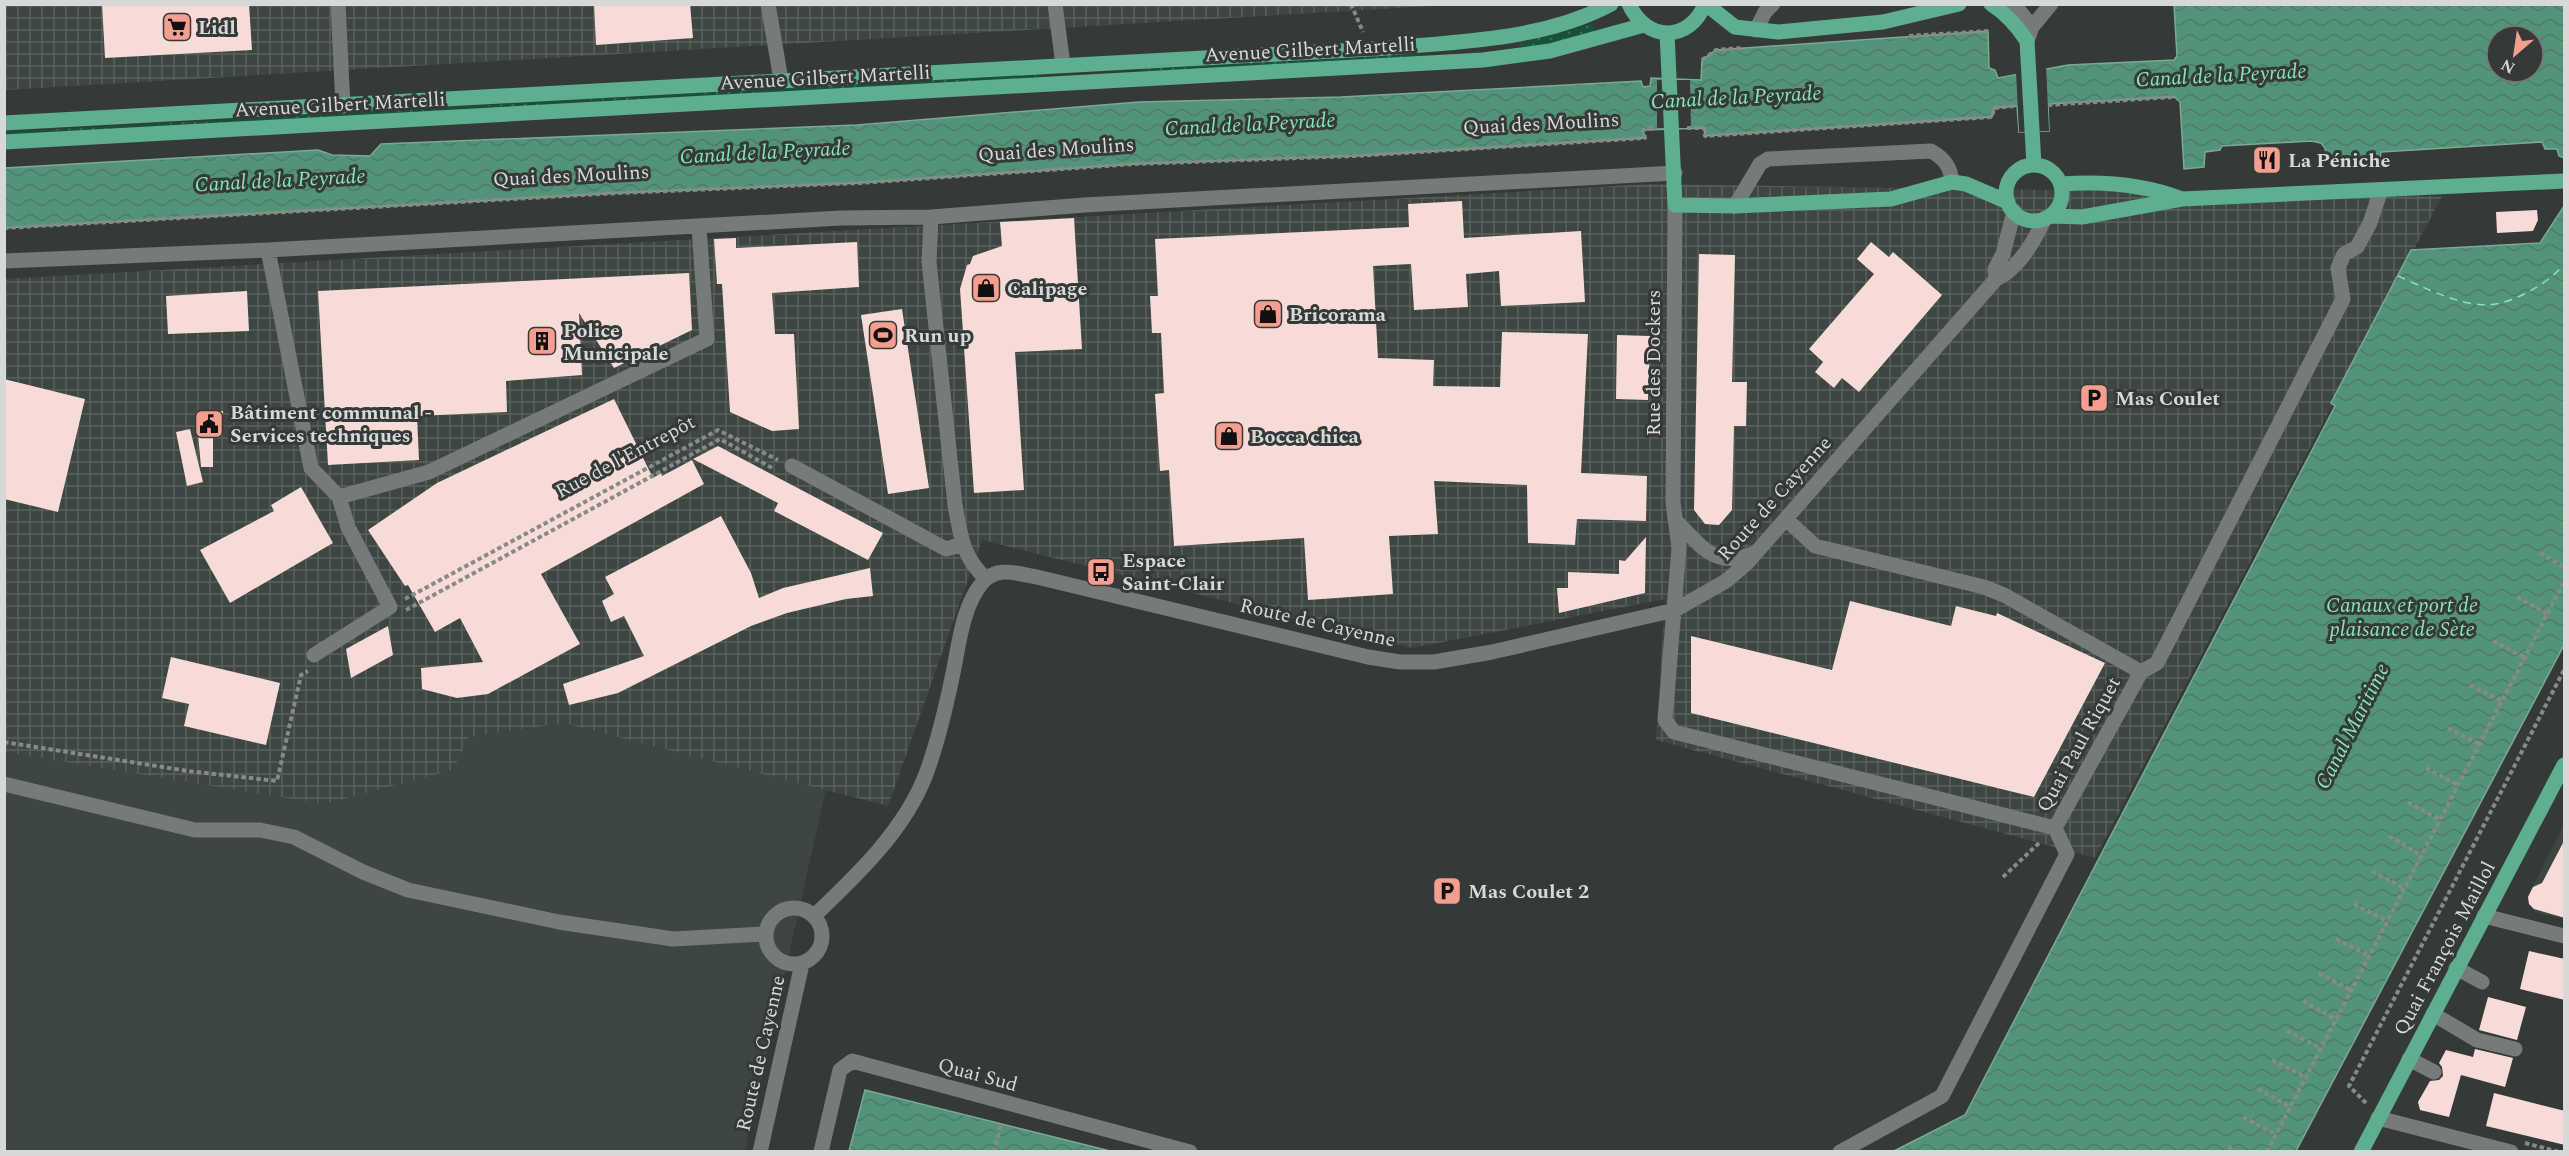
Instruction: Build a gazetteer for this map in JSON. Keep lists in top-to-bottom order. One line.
{"streets":{"main road":["Avenue Gilbert Martelli","Quai François Maillol"],"street":["Rue des Dockers","Route de Cayenne","Quai Paul Riquet","Quai Sud"],"path":["Quai des Moulins","Rue de l'Entrepôt"]},"crossings":[["Rue des Dockers","Route de Cayenne"],["Rue des Dockers","Quai Paul Riquet"]],"water":["Canal de la Peyrade","Canaux et port de plaisance de Sète","Canal Maritime"],"places":{"supermarket":["Lidl"],"restaurant":["La Péniche"],"shop":["Calipage","Bricorama","Bocca chica"],"sports":["Run up"],"building":["Police Municipale"],"parking":["Mas Coulet","Mas Coulet 2"],"public building":["Bâtiment communal - Services techniques"],"bus stop":["Espace Saint-Clair"]},"north":"bottom left"}
